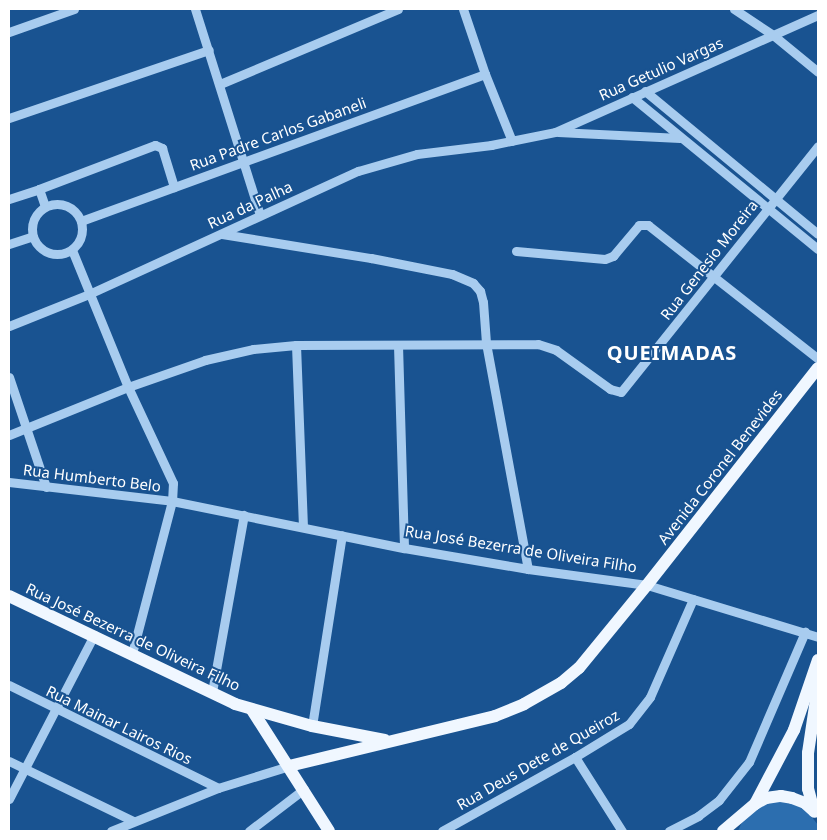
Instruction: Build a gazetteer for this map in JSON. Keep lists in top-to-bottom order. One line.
{"streets":{"main road":["Avenida Coronel Benevides","Rua José Bezerra de Oliveira Filho"],"street":["Rua Getulio Vargas","Rua Padre Carlos Gabaneli","Rua da Palha","Rua Genesio Moreira","Rua Humberto Belo","Rua Mainar Lairos Rios","Rua Deus Dete de Queiroz"]},"crossings":[["Rua Getulio Vargas","Rua da Palha"],["Avenida Coronel Benevides","Rua José Bezerra de Oliveira Filho"],["Rua Humberto Belo","Rua José Bezerra de Oliveira Filho"]],"districts":["QUEIMADAS"]}
